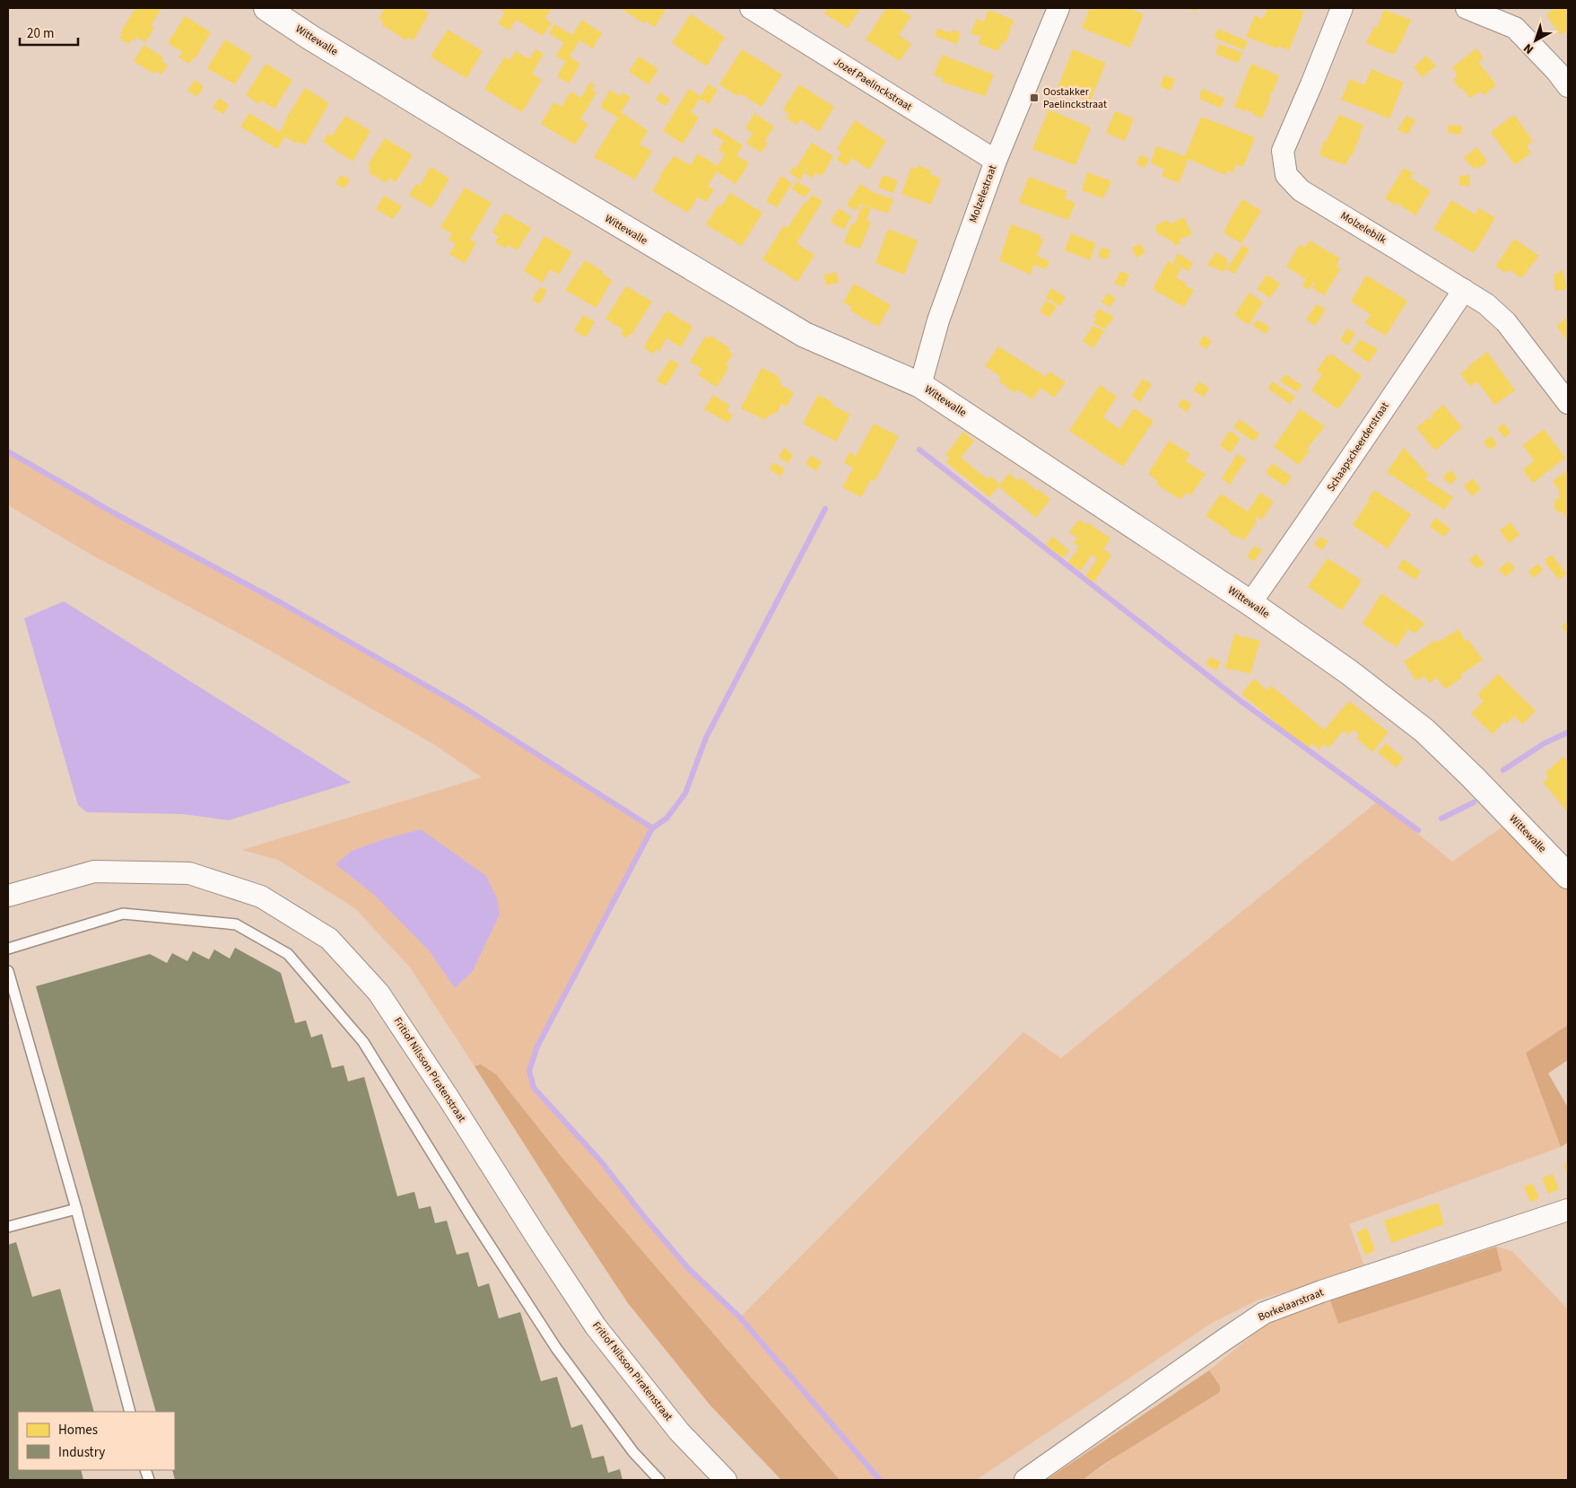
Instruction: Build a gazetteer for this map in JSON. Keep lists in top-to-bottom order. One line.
{"streets":{"street":["Wittewalle","Jozef Paelinckstraat","Molzelestraat","Molzelebilk","Schaapscheerderstraat","Fritiof Nilsson Piratenstraat","Borkelaarstraat"]},"crossings":[["Wittewalle","Molzelestraat"],["Wittewalle","Schaapscheerderstraat"],["Jozef Paelinckstraat","Molzelestraat"],["Molzelebilk","Schaapscheerderstraat"]],"places":{"transit":["Oostakker Paelinckstraat"]},"legend":["Homes","Industry"],"scale_bar":"20 m","north":"bottom left"}
